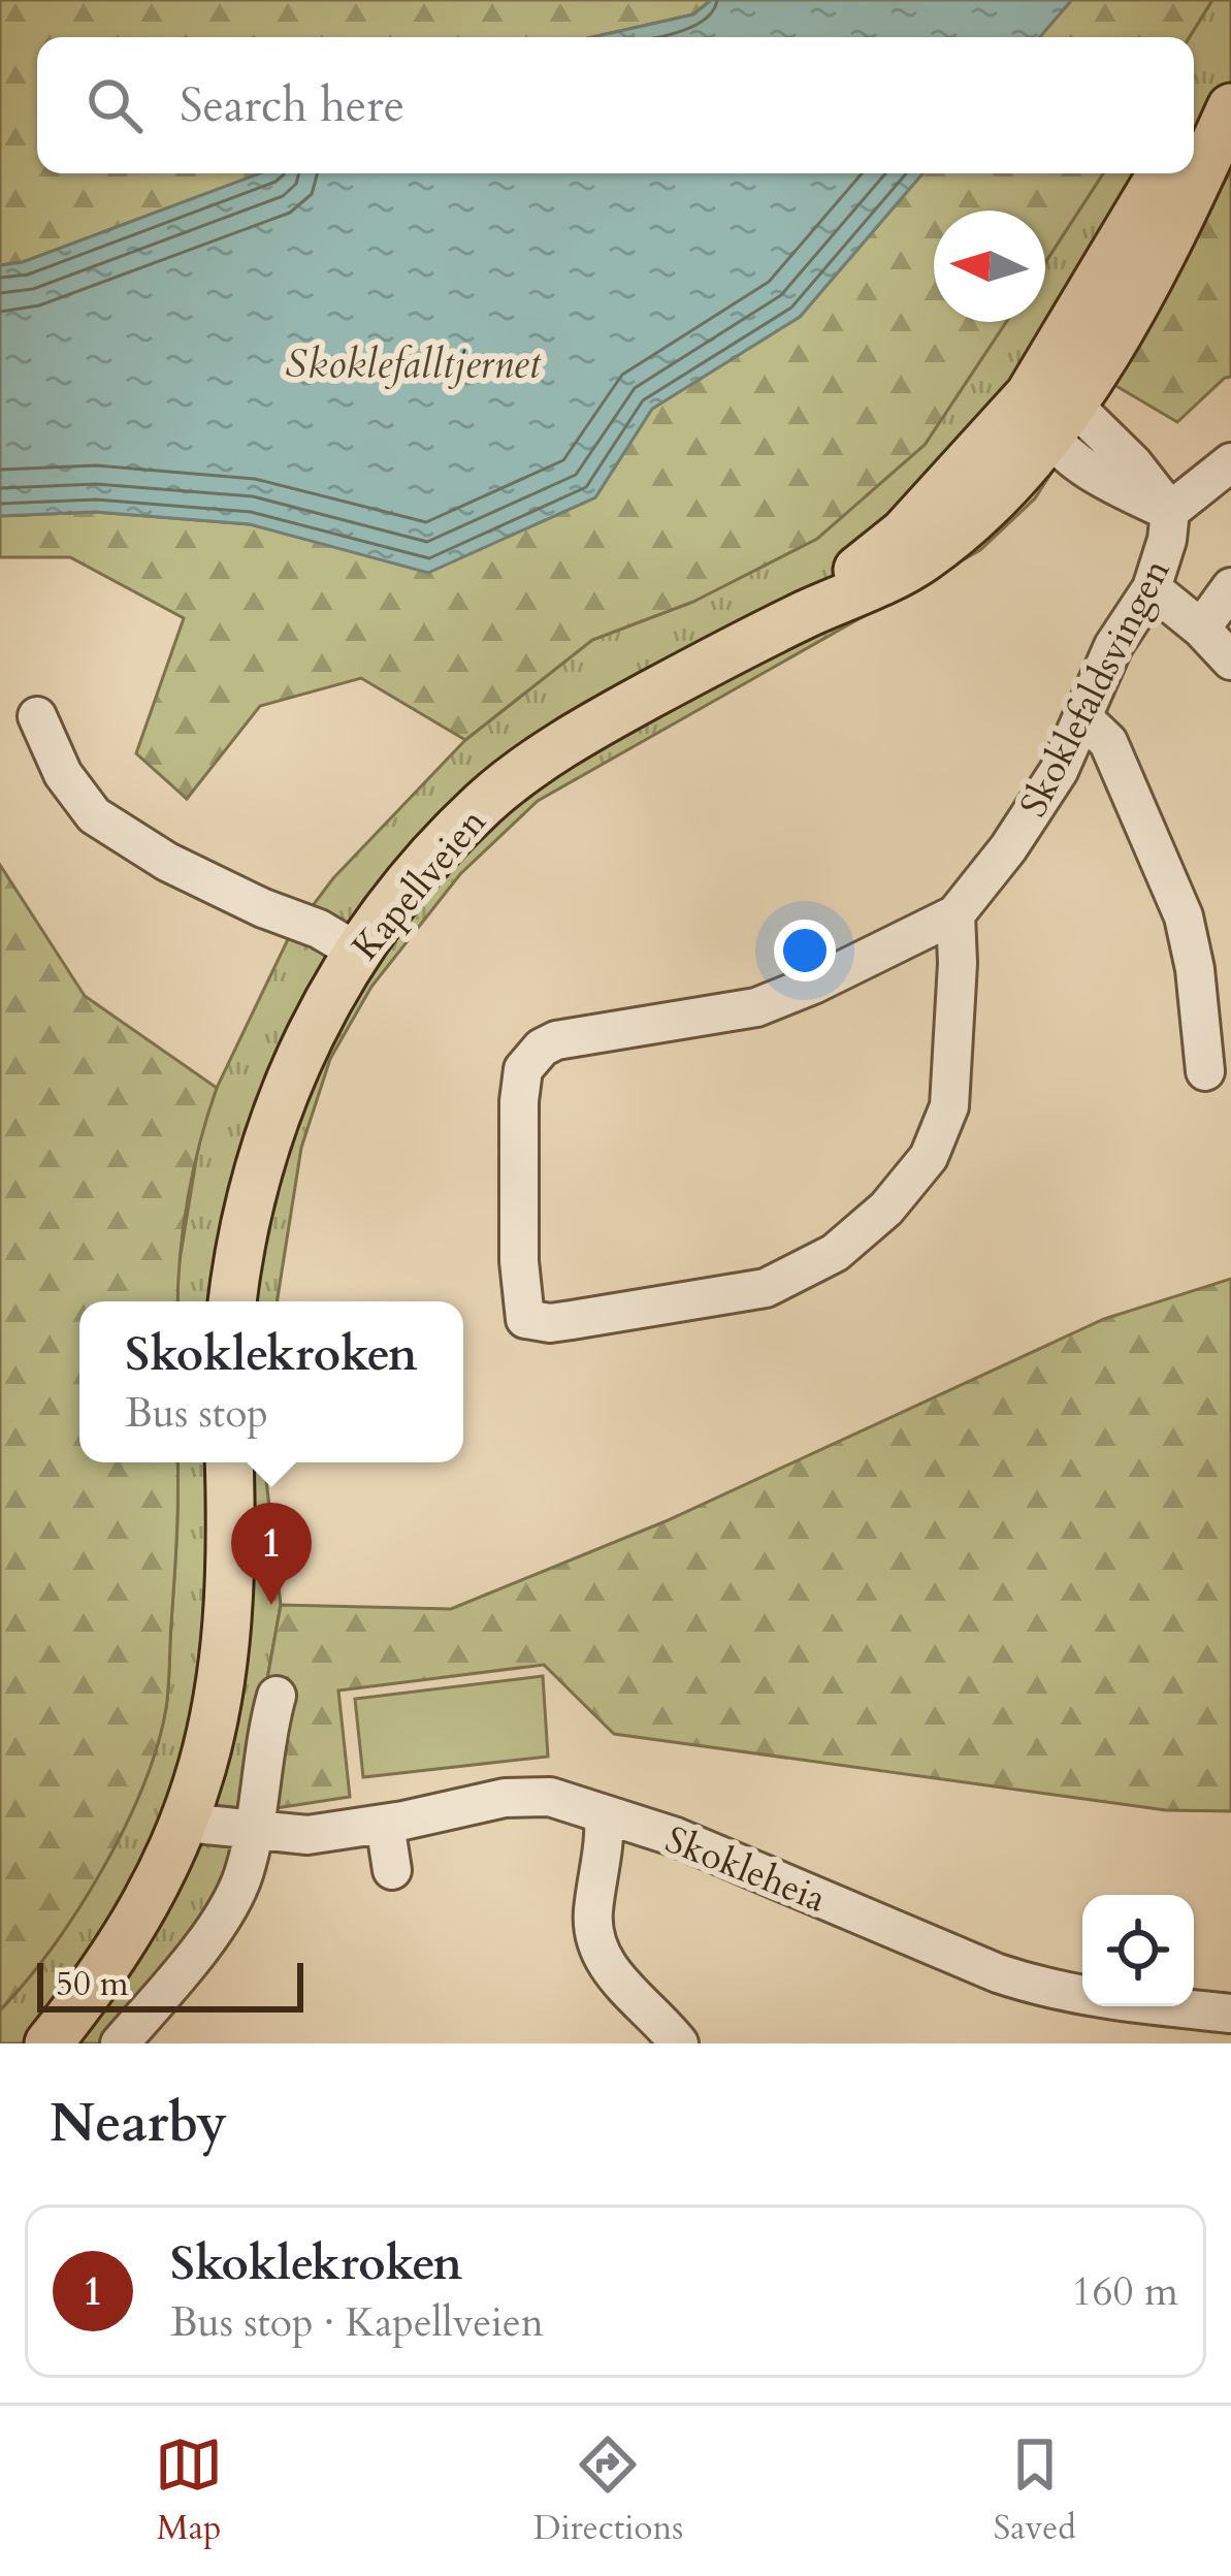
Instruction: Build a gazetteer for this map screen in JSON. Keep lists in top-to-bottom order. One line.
{"streets":{"main road":["Kapellveien"],"street":["Skoklefaldsvingen","Skokleheia"]},"crossings":[["Skoklefaldsvingen","Kapellveien"]],"water":["Skoklefalltjernet"],"scale_bar":"50 m","north":"left","page":{"search":"Search here","popup":["Skoklekroken","Bus stop"],"pins":"1","scale":"50 m","heading":"Nearby","list":[{"mark":"1","name":"Skoklekroken","note":"Bus stop · Kapellveien","value":"160 m"}],"nav":["Map","Directions","Saved"]}}
